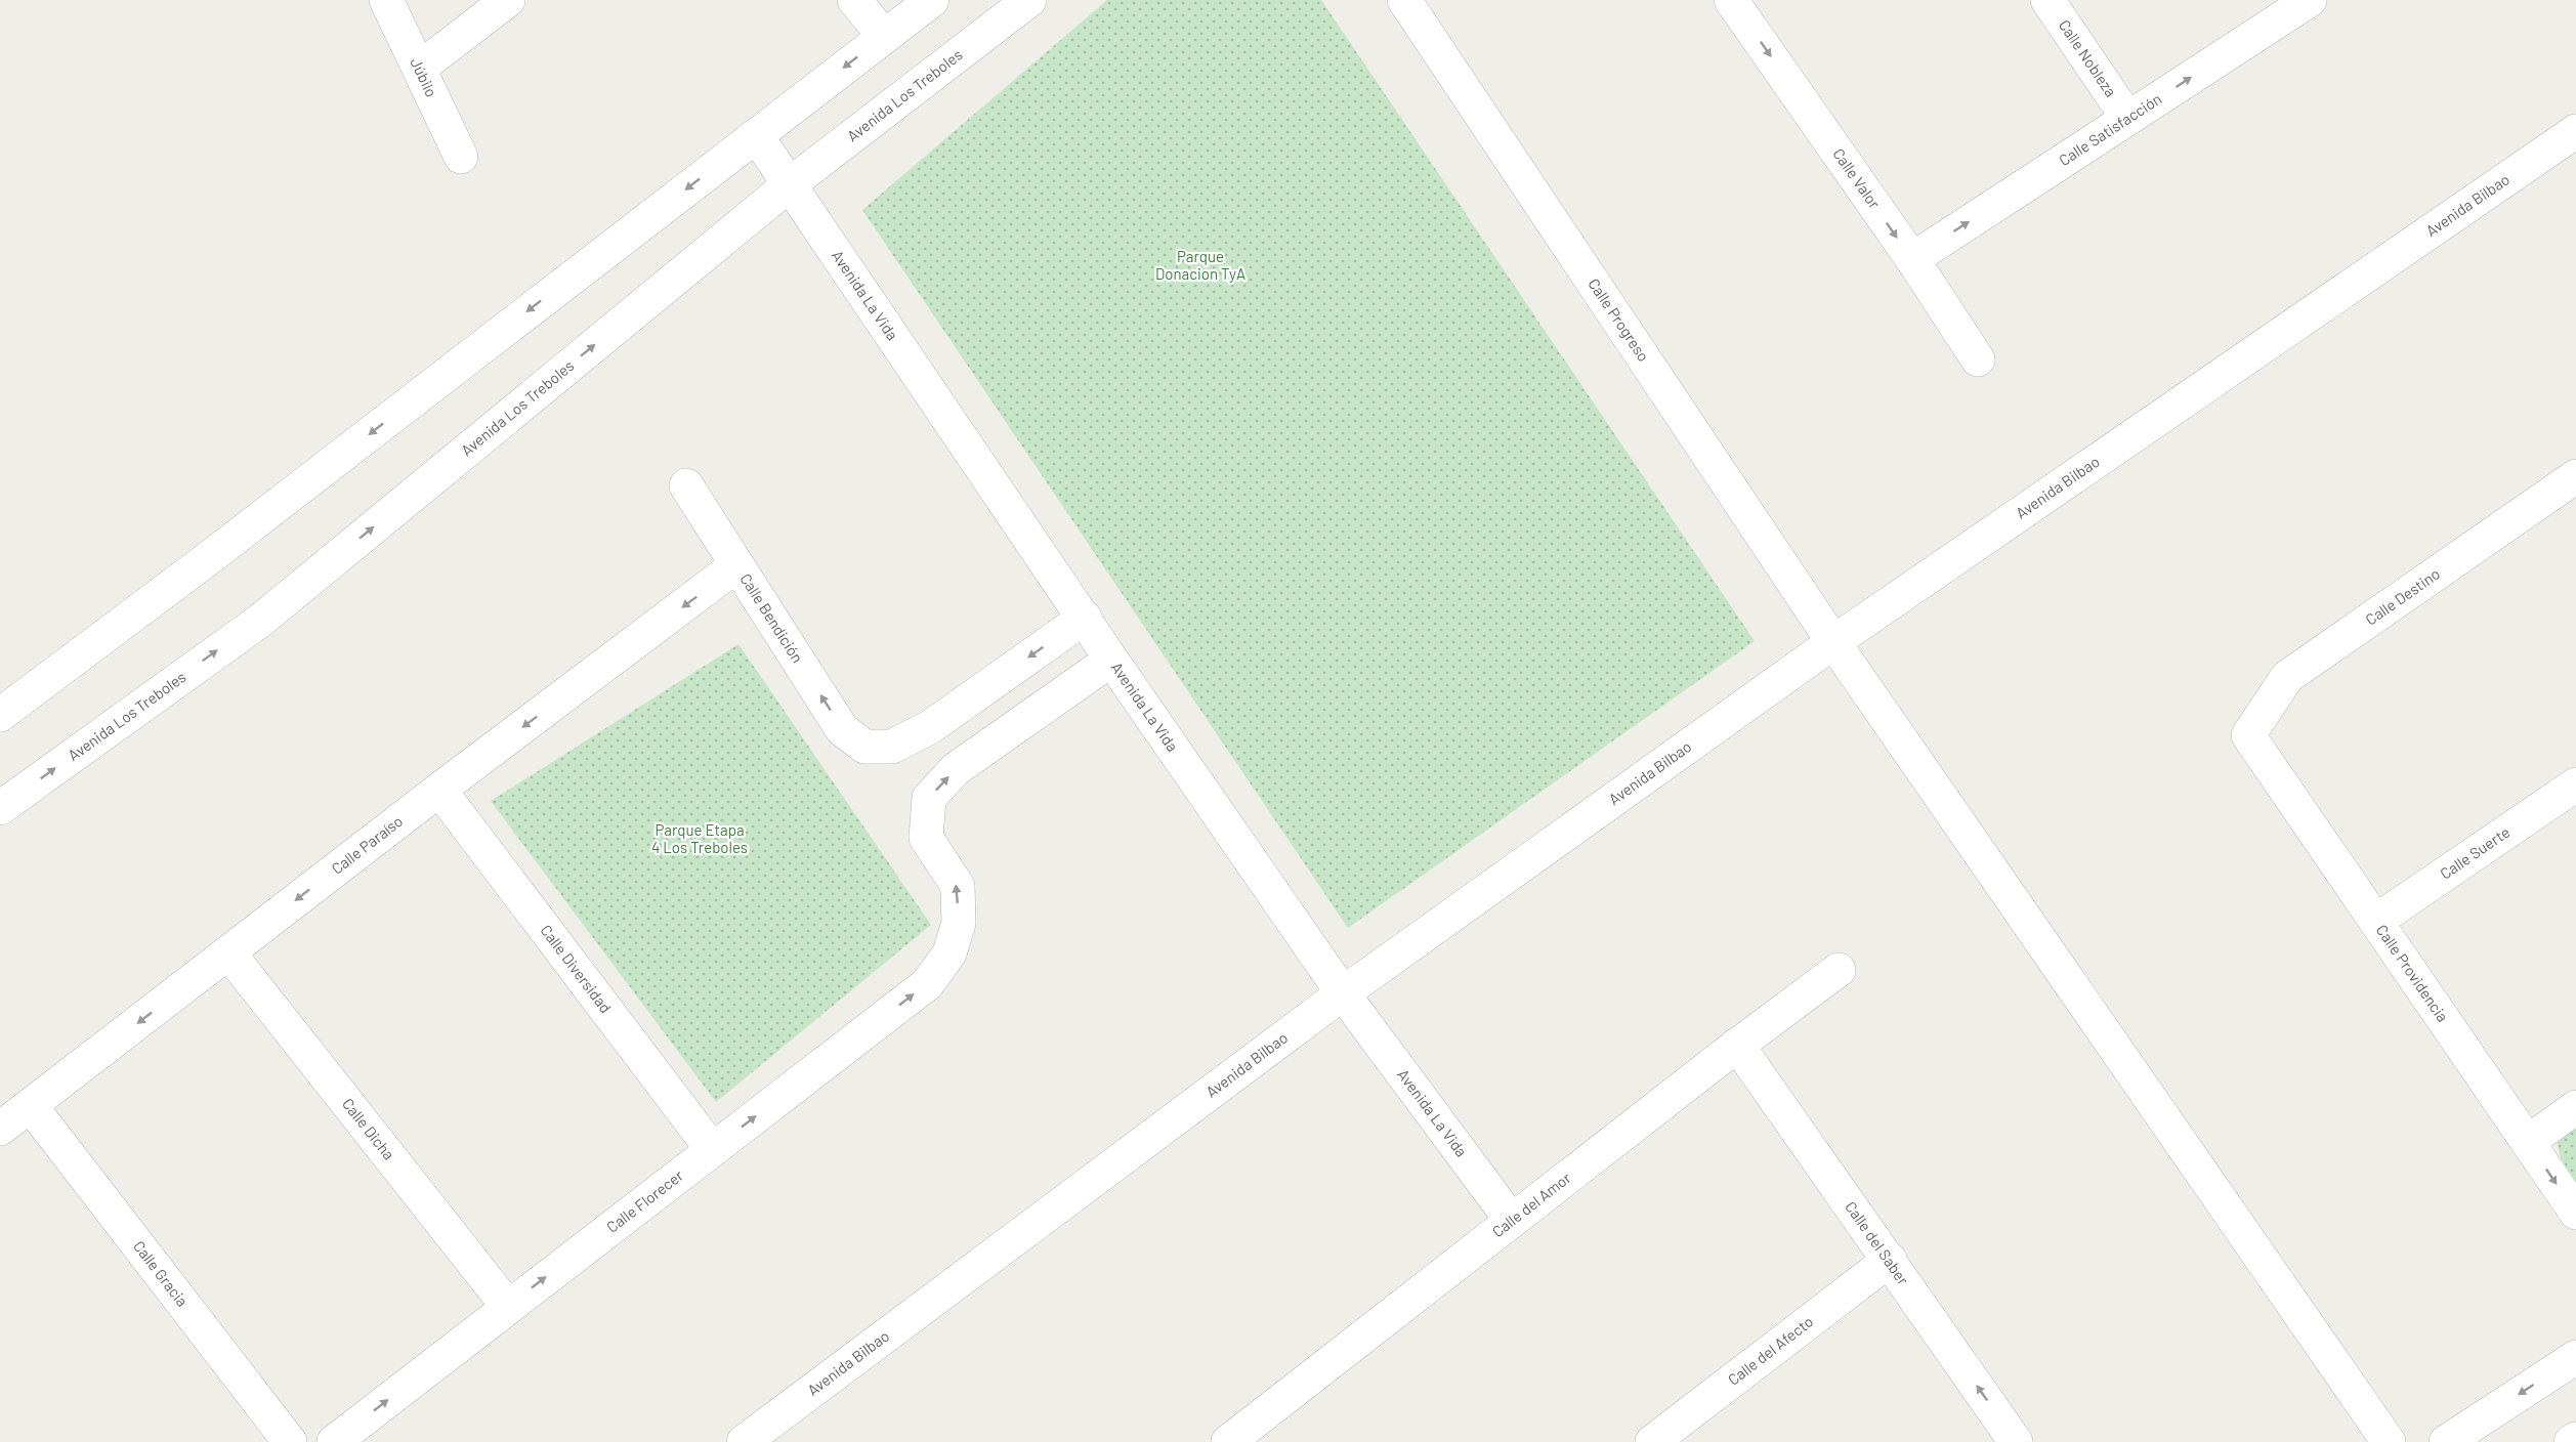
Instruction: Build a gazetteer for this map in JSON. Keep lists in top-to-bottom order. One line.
{"streets":{"street":["Calle Nobleza","Júbilo","Avenida Los Treboles","Calle Satisfacción","Calle Valor","Avenida Bilbao","Avenida La Vida","Calle Progreso","Calle Destino","Calle Bendición","Calle Paraíso","Calle Suerte","Calle Diversidad","Calle Providencia","Calle Dicha","Calle Florecer","Calle del Amor","Calle del Saber","Calle Gracia","Calle del Afecto"]},"crossings":[["Calle Nobleza","Calle Satisfacción"],["Avenida Los Treboles","Avenida La Vida"],["Calle Satisfacción","Calle Valor"],["Avenida Bilbao","Avenida La Vida"],["Avenida Bilbao","Calle Progreso"],["Avenida La Vida","Calle Bendición"],["Avenida La Vida","Calle Florecer"],["Avenida La Vida","Calle del Amor"],["Calle Destino","Calle Providencia"],["Calle Bendición","Calle Paraíso"],["Calle Paraíso","Calle Diversidad"],["Calle Paraíso","Calle Dicha"],["Calle Paraíso","Calle Gracia"],["Calle Suerte","Calle Providencia"],["Calle Diversidad","Calle Florecer"],["Calle Dicha","Calle Florecer"],["Calle del Amor","Calle del Saber"],["Calle del Saber","Calle del Afecto"]],"one_way":["Calle Satisfacción","Calle Valor","Calle Paraíso","Calle Florecer","Calle del Saber"],"parks":["Parque Donacion TyA","Parque Etapa 4 Los Treboles"]}
